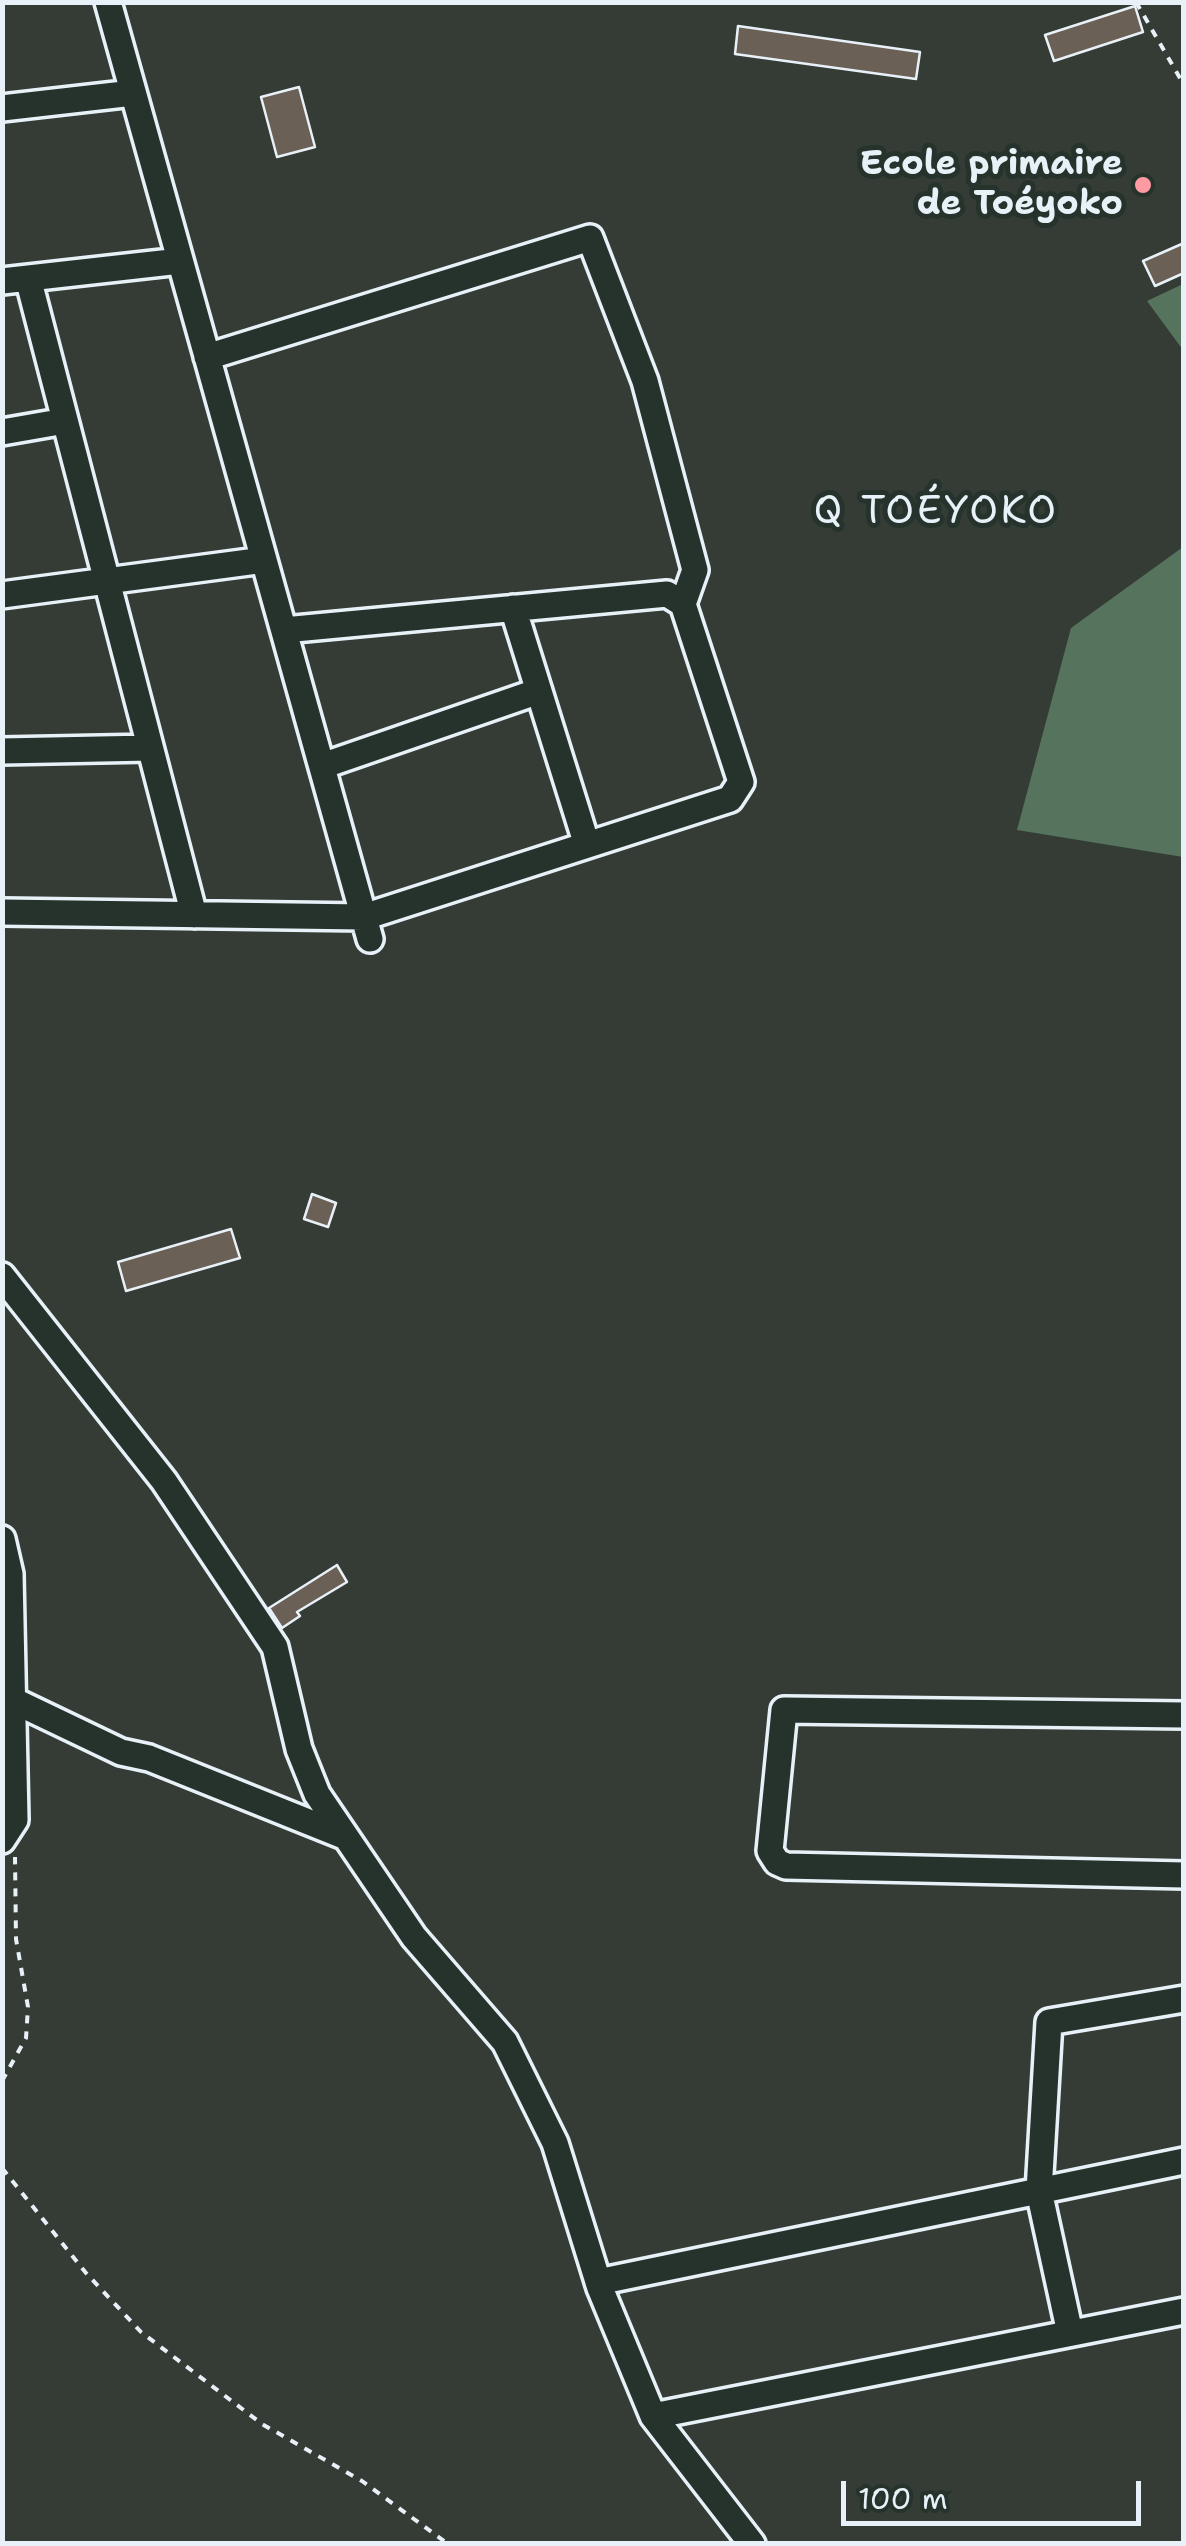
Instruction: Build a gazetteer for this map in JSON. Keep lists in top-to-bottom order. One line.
{"districts":["Q TOÉYOKO"],"places":["Ecole primaire de Toéyoko"],"scale_bar":"100 m"}
